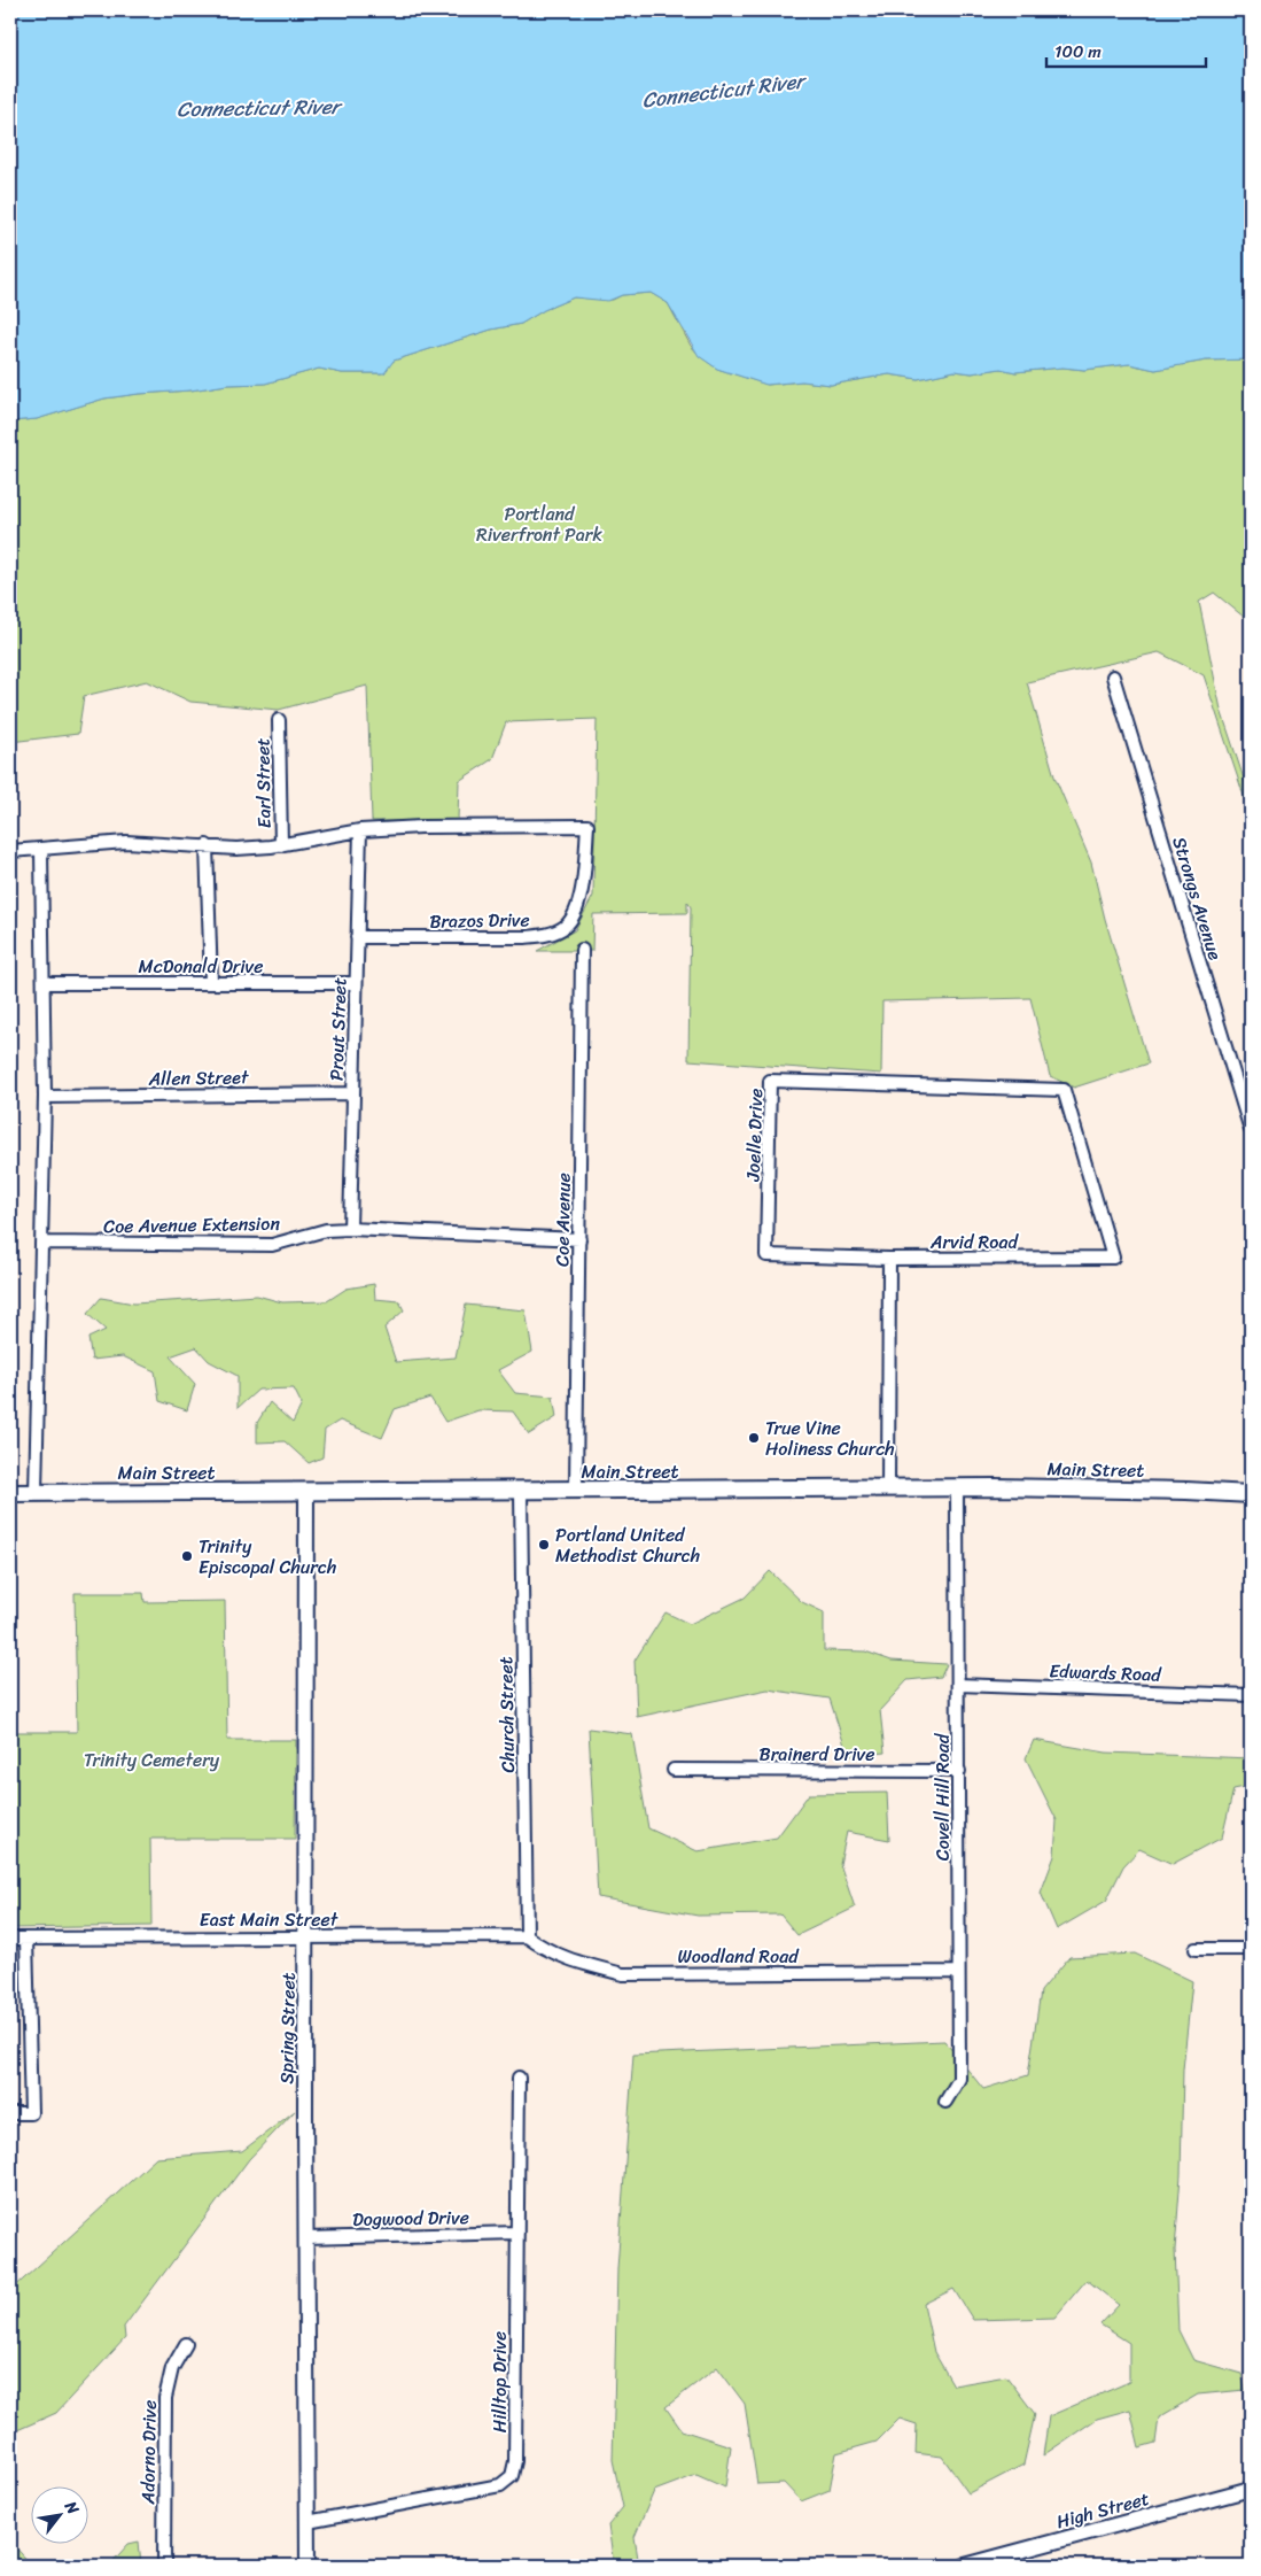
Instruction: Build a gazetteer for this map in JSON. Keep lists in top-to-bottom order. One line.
{"streets":{"main road":["Main Street"],"street":["Earl Street","Strongs Avenue","Brazos Drive","McDonald Drive","Prout Street","Allen Street","Joelle Drive","Coe Avenue","Coe Avenue Extension","Arvid Road","Edwards Road","Church Street","Brainerd Drive","Covell Hill Road","East Main Street","Woodland Road","Spring Street","Dogwood Drive","Hilltop Drive","Adorno Drive","High Street"]},"crossings":[["Brazos Drive","Prout Street"],["McDonald Drive","Prout Street"],["Prout Street","Allen Street"],["Prout Street","Coe Avenue Extension"],["Joelle Drive","Arvid Road"],["Coe Avenue","Coe Avenue Extension"],["Coe Avenue","Main Street"],["Main Street","Church Street"],["Main Street","Covell Hill Road"],["Main Street","Spring Street"],["Edwards Road","Covell Hill Road"],["Church Street","East Main Street"],["Church Street","Woodland Road"],["Brainerd Drive","Covell Hill Road"],["Covell Hill Road","Woodland Road"],["East Main Street","Woodland Road"],["East Main Street","Spring Street"],["Spring Street","Dogwood Drive"],["Spring Street","Hilltop Drive"],["Dogwood Drive","Hilltop Drive"]],"water":["Connecticut River"],"parks":["Portland Riverfront Park","Trinity Cemetery"],"places":["True Vine Holiness Church","Portland United Methodist Church","Trinity Episcopal Church"],"scale_bar":"100 m","north":"top right"}
